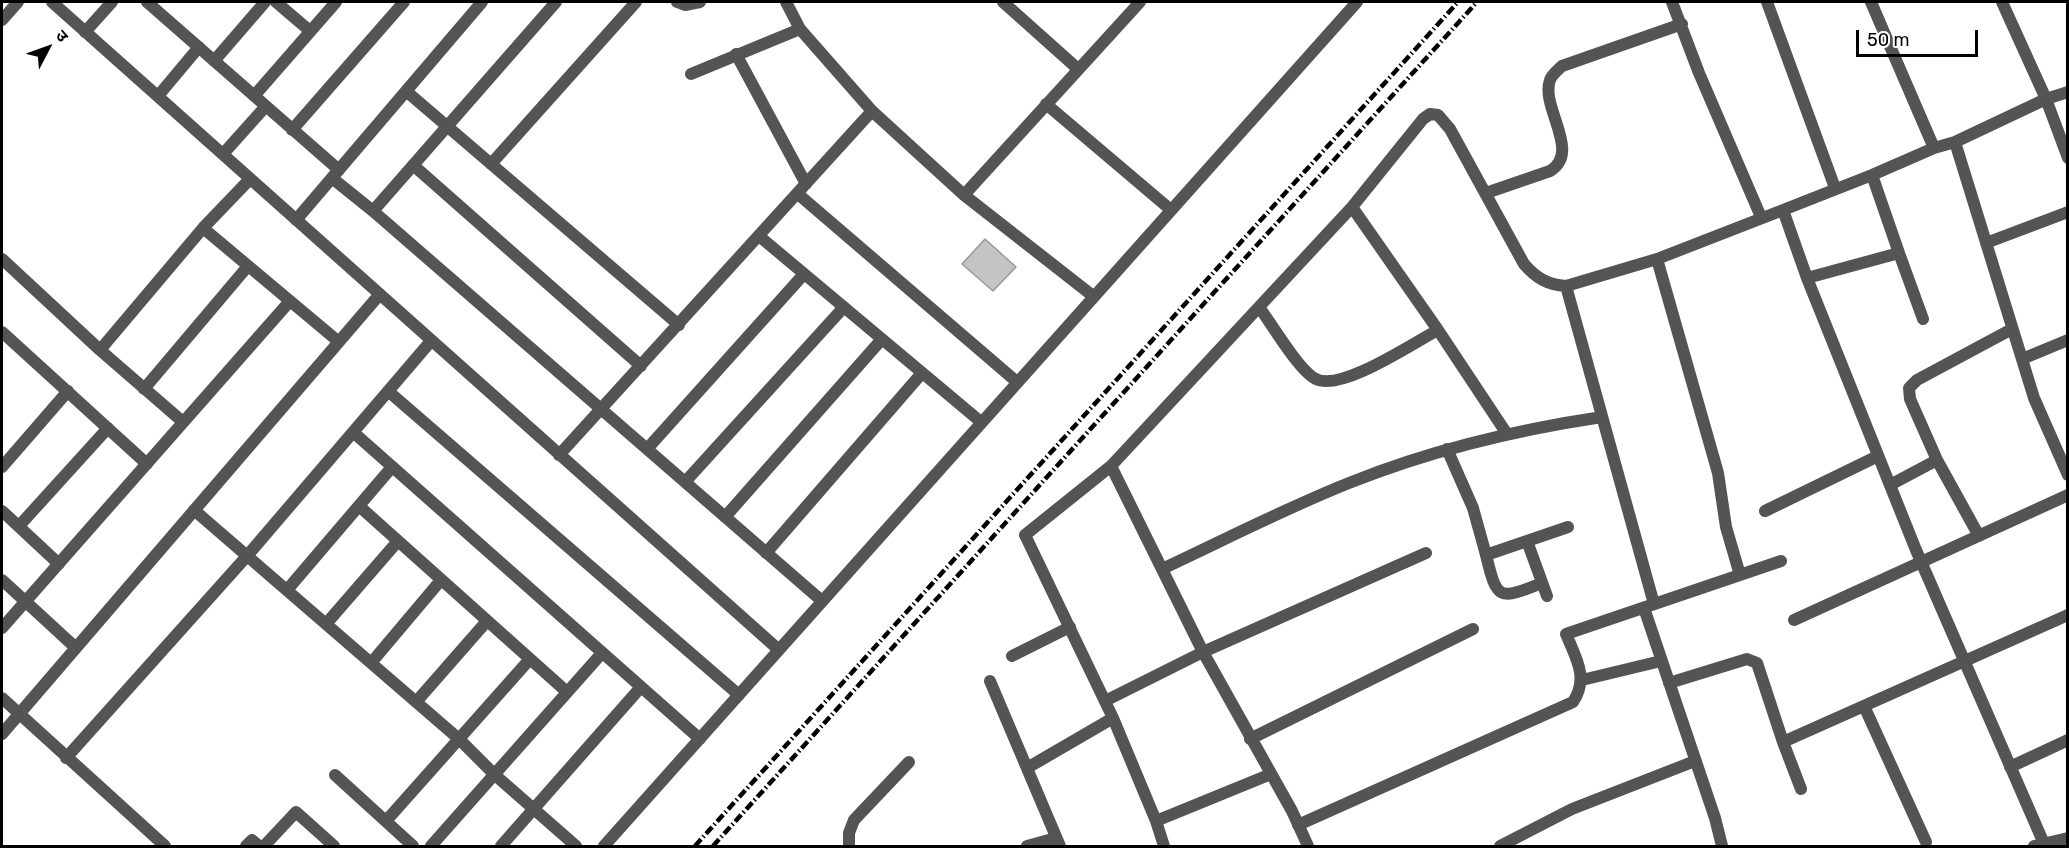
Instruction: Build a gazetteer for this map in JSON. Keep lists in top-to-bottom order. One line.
{"scale_bar":"50 m","north":"top right"}
